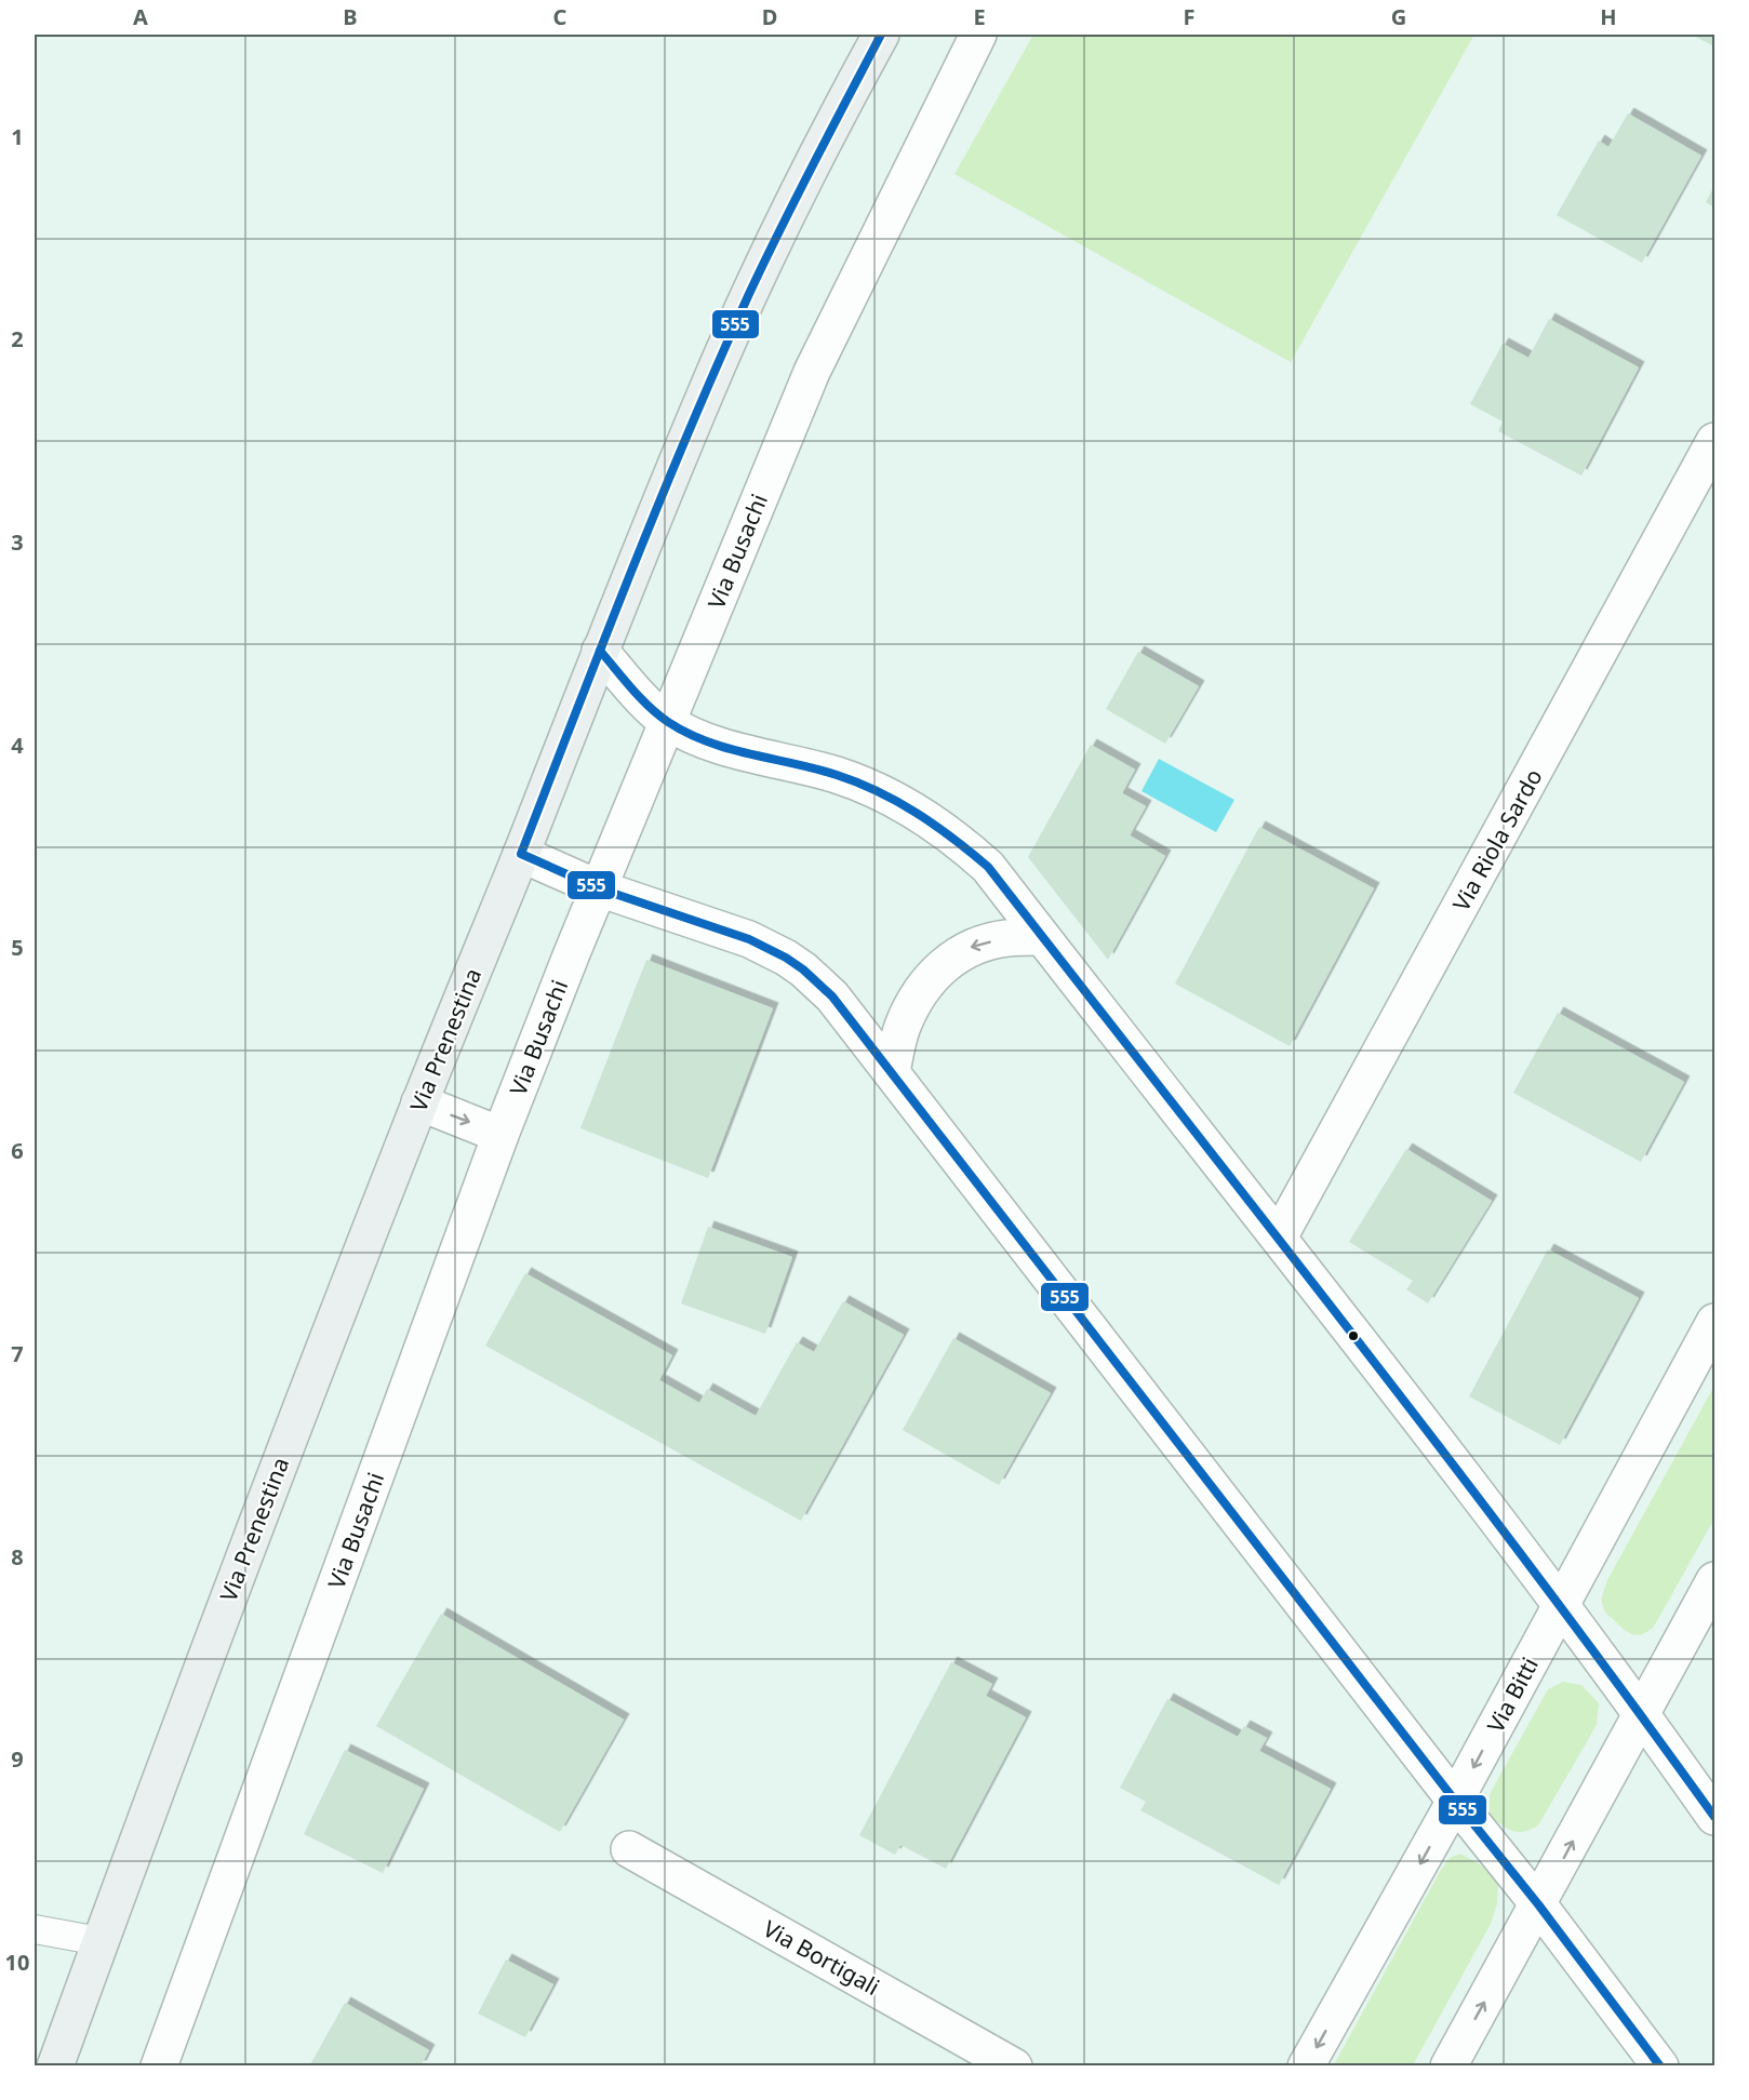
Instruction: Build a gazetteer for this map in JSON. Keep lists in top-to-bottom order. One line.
{"streets":{"main road":["Via Prenestina"],"street":["Via Busachi","Via Riola Sardo","Via Bitti","Via Bortigali"]},"lines":["transit line 555"],"grid":{"columns":["A","B","C","D","E","F","G","H"],"rows":["1","2","3","4","5","6","7","8","9","10"]}}
